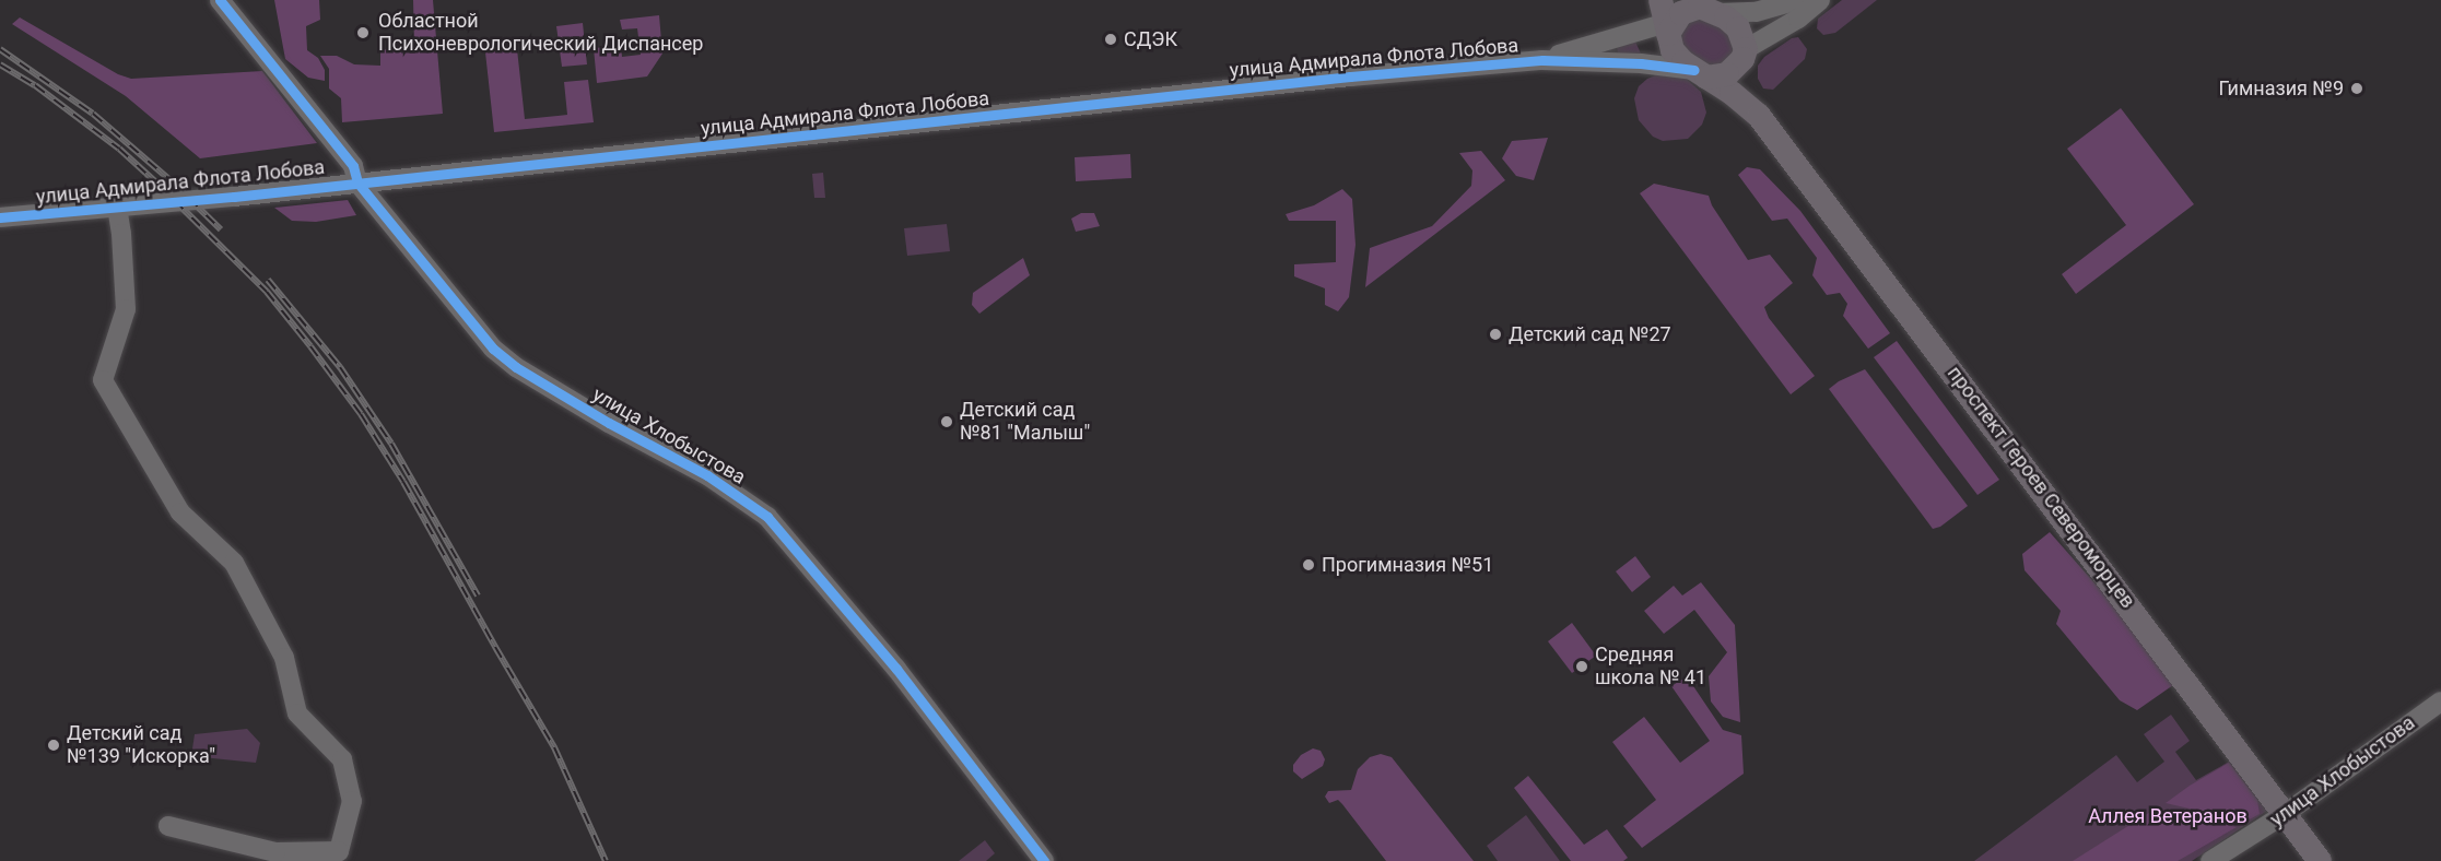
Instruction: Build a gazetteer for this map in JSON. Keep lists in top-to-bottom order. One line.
{"streets":{"main road":["проспект Героев Североморцев"],"street":["улица Адмирала Флота Лобова","улица Хлобыстова"]},"crossings":[["улица Адмирала Флота Лобова","улица Хлобыстова"],["улица Адмирала Флота Лобова","проспект Героев Североморцев"],["улица Хлобыстова","проспект Героев Североморцев"]],"parks":["Аллея Ветеранов"],"places":["Областной Психоневрологический Диспансер","СДЭК","Гимназия №9","Детский сад №27","Детский сад №81 \"Малыш\"","Прогимназия №51","Средняя школа № 41","Детский сад №139 \"Искорка\""]}
